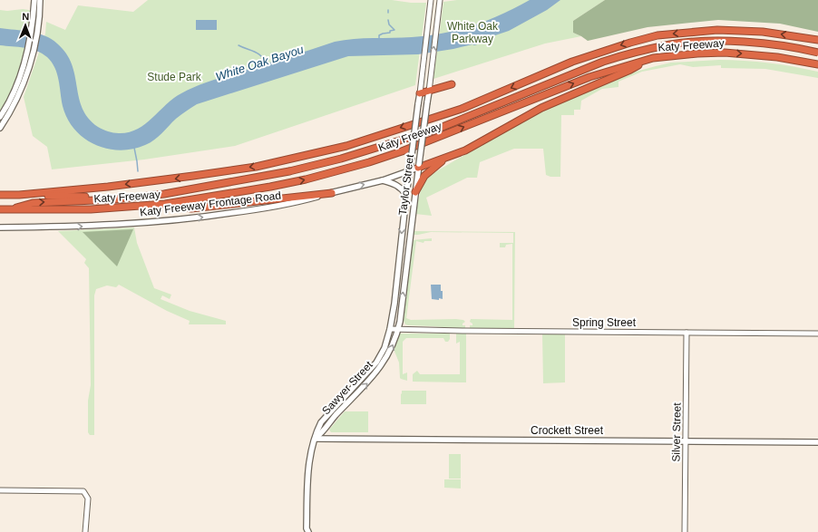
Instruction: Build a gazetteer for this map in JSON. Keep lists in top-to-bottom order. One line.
{"streets":{"highway":["Katy Freeway"],"main road":["Taylor Street","Katy Freeway Frontage Road","Sawyer Street","Crockett Street"],"street":["Spring Street","Silver Street"]},"crossings":[["Taylor Street","Katy Freeway Frontage Road"],["Taylor Street","Spring Street"],["Taylor Street","Sawyer Street"],["Spring Street","Sawyer Street"],["Spring Street","Silver Street"],["Sawyer Street","Crockett Street"],["Crockett Street","Silver Street"]],"one_way":["Katy Freeway Frontage Road"],"water":["White Oak Bayou"],"parks":["White Oak Parkway","Stude Park"],"north":"top"}
